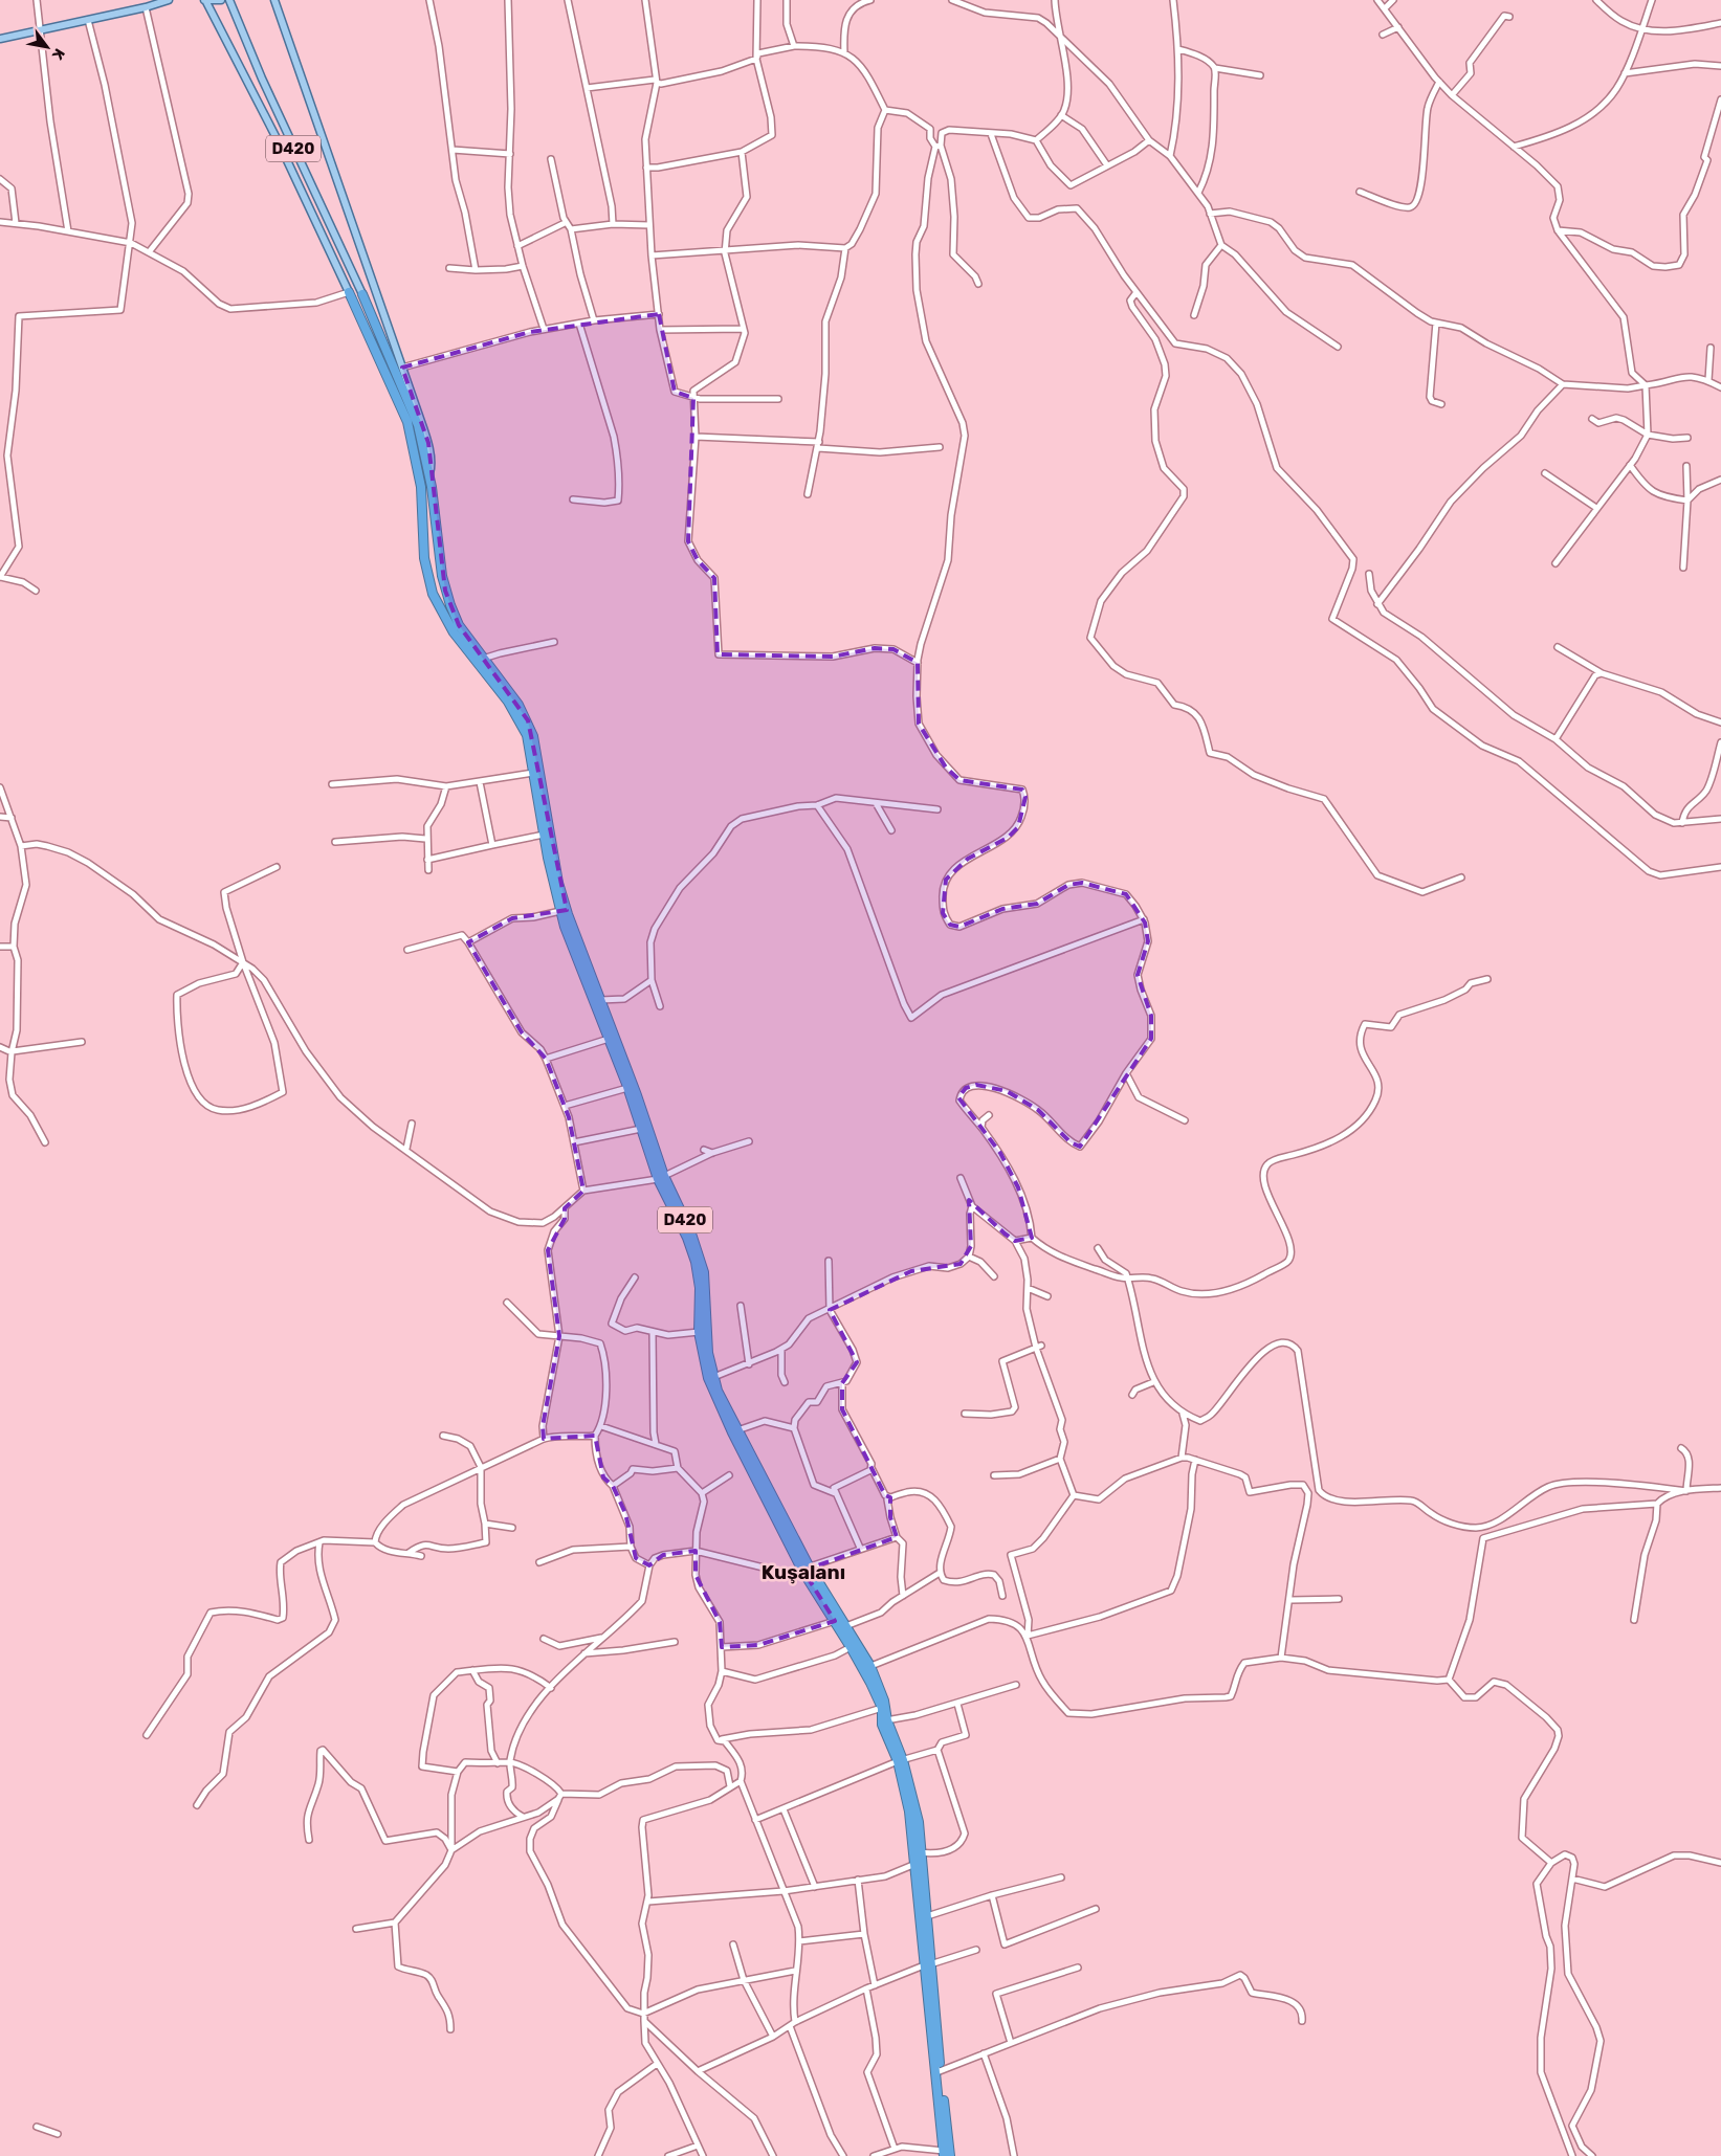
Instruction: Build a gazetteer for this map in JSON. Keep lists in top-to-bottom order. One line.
{"streets":{"highway":["D420"]},"districts":["Kuşalanı"],"north":"bottom right"}
